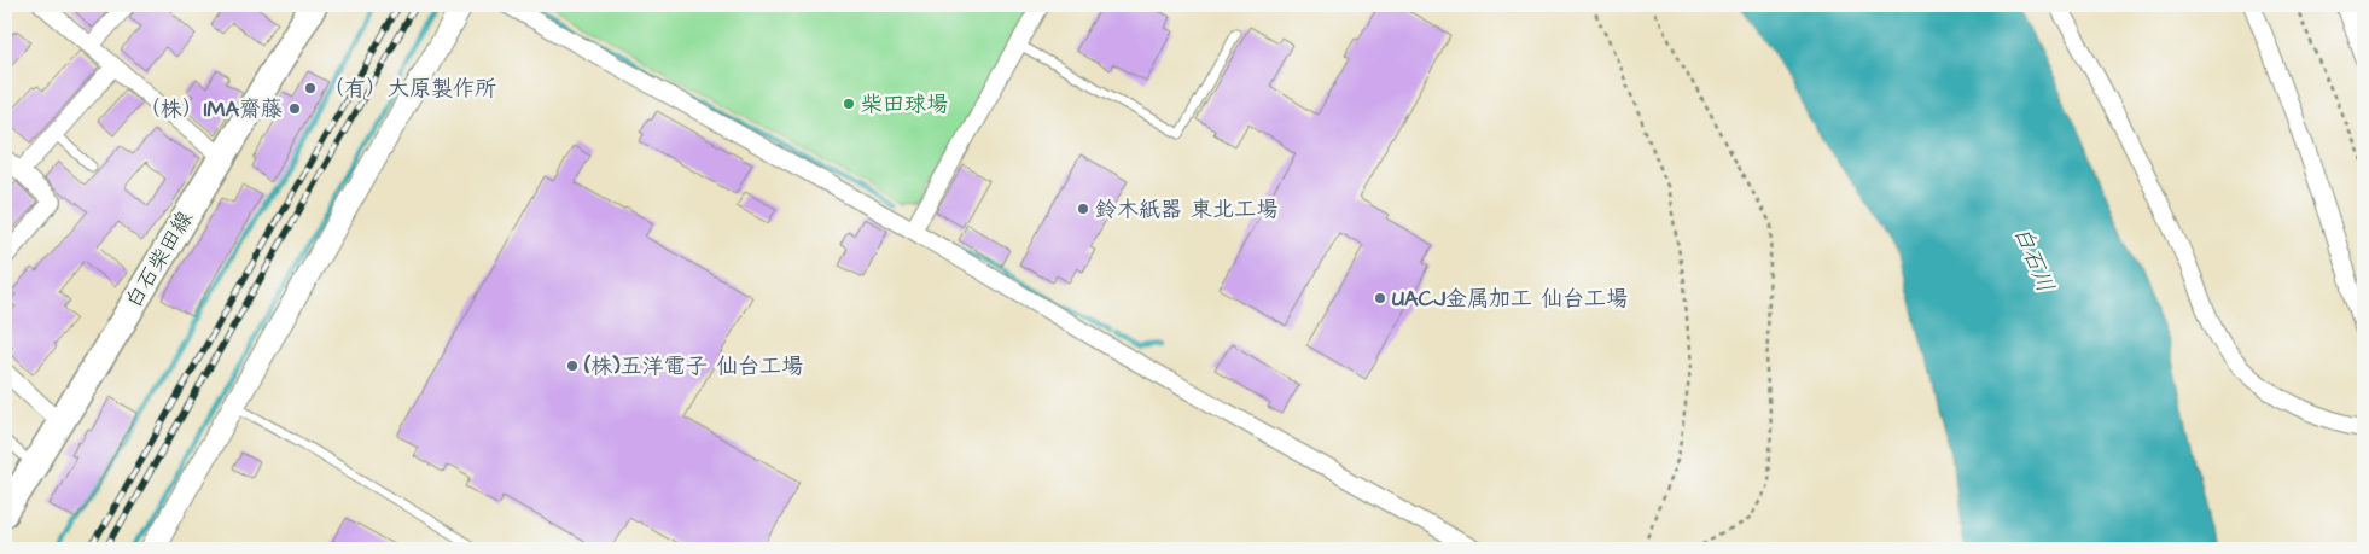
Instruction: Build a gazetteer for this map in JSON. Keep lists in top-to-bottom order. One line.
{"streets":{"main road":["白石柴田線"]},"water":["白石川"],"places":["（有）大原製作所","柴田球場","（株）IMA齋藤","鈴木紙器 東北工場","UACJ金属加工 仙台工場","(株)五洋電子 仙台工場"]}
